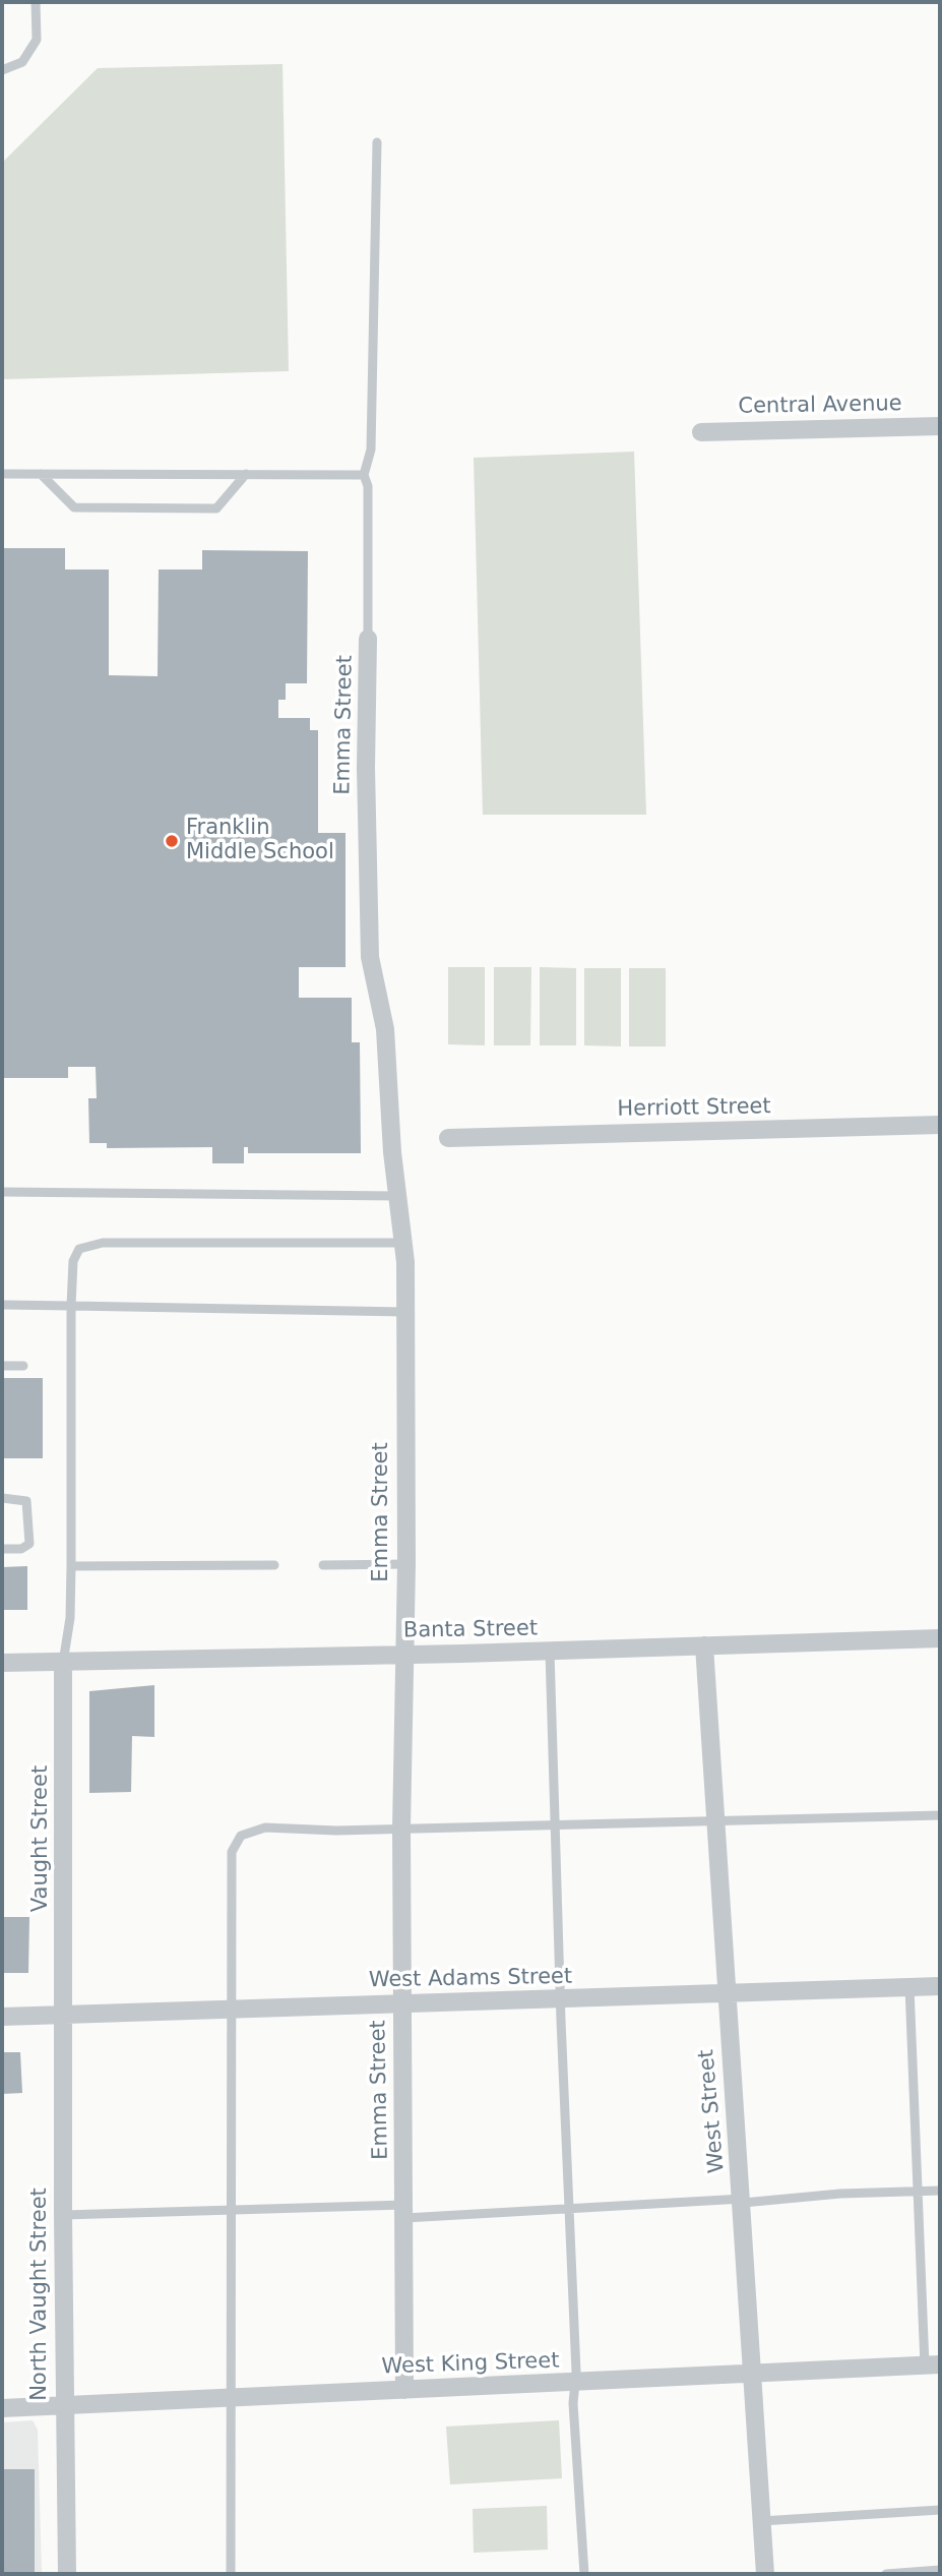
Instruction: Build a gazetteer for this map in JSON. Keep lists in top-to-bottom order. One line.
{"streets":{"street":["Central Avenue","Emma Street","Herriott Street","Banta Street","Vaught Street","West Adams Street","West Street","North Vaught Street","West King Street"]},"crossings":[["Emma Street","Banta Street"],["Emma Street","West Adams Street"],["Emma Street","West King Street"],["Banta Street","Vaught Street"],["Banta Street","West Street"],["Vaught Street","West Adams Street"],["Vaught Street","North Vaught Street"],["West Adams Street","West Street"],["West Adams Street","North Vaught Street"],["West Street","West King Street"],["North Vaught Street","West King Street"]],"places":["Franklin Middle School"]}
